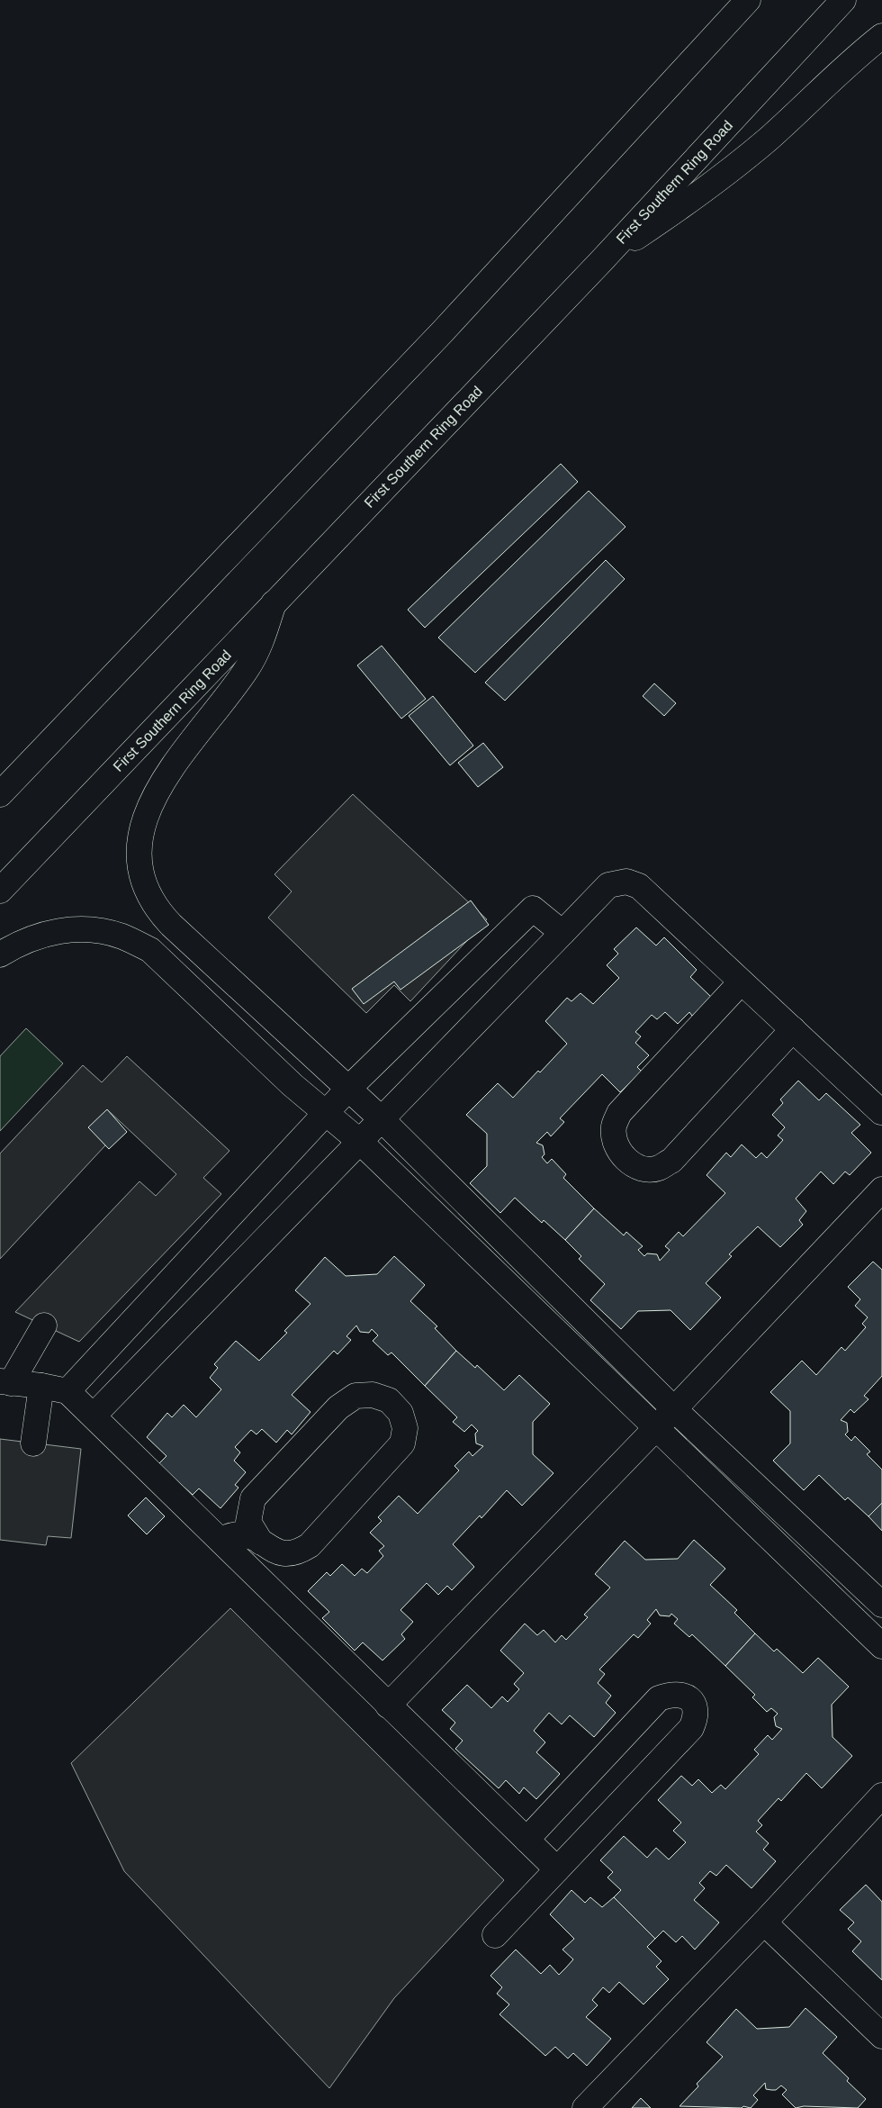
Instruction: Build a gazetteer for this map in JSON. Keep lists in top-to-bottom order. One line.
{"streets":{"main road":["First Southern Ring Road"]}}
